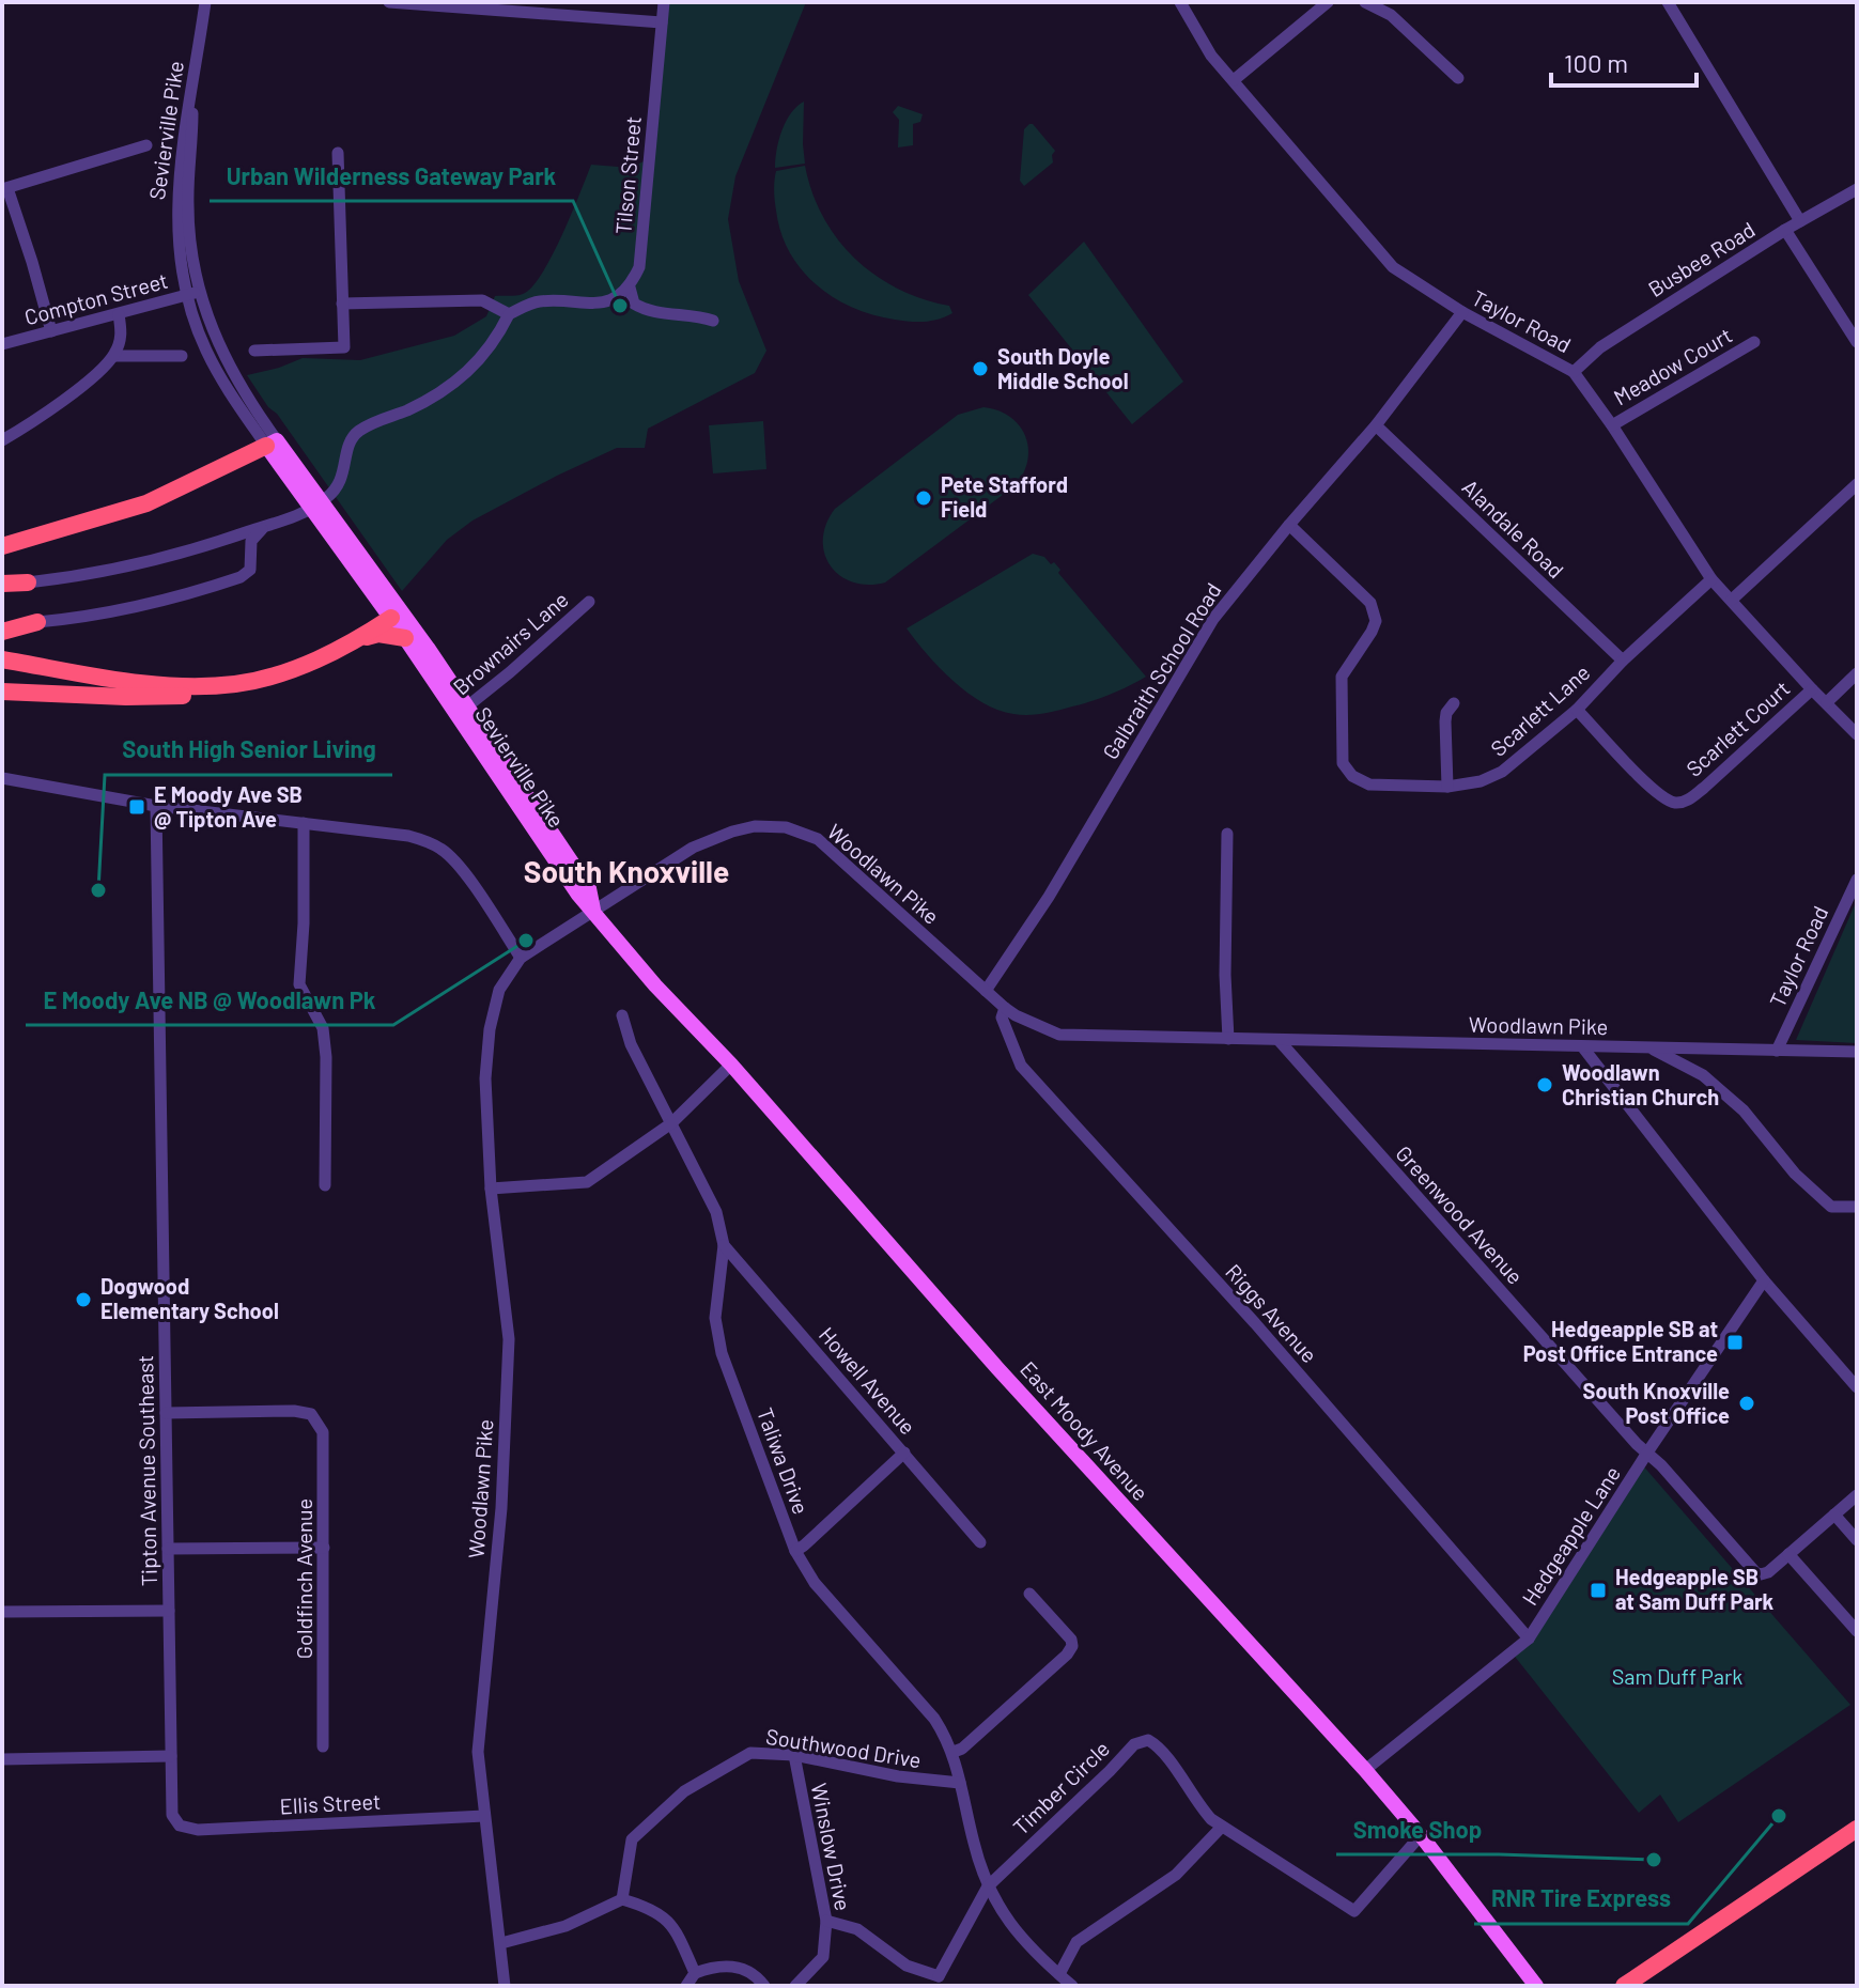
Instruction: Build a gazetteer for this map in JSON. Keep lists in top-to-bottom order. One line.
{"streets":{"main road":["Sevierville Pike","East Moody Avenue"],"street":["Tilson Street","Busbee Road","Compton Street","Taylor Road","Meadow Court","Alandale Road","Brownairs Lane","Galbraith School Road","Scarlett Lane","Scarlett Court","Woodlawn Pike","Greenwood Avenue","Riggs Avenue","Howell Avenue","Taliwa Drive","Tipton Avenue Southeast","Hedgeapple Lane","Goldfinch Avenue","Southwood Drive","Timber Circle","Ellis Street","Winslow Drive"]},"crossings":[["Sevierville Pike","Compton Street"],["Sevierville Pike","Brownairs Lane"],["Sevierville Pike","Woodlawn Pike"],["Sevierville Pike","East Moody Avenue"],["Busbee Road","Taylor Road"],["Taylor Road","Meadow Court"],["Taylor Road","Galbraith School Road"],["Taylor Road","Scarlett Lane"],["Taylor Road","Scarlett Court"],["Taylor Road","Woodlawn Pike"],["Alandale Road","Galbraith School Road"],["Alandale Road","Scarlett Lane"],["Galbraith School Road","Scarlett Lane"],["Galbraith School Road","Woodlawn Pike"],["Scarlett Lane","Scarlett Court"],["Woodlawn Pike","Greenwood Avenue"],["Woodlawn Pike","Riggs Avenue"],["Woodlawn Pike","East Moody Avenue"],["Woodlawn Pike","Ellis Street"],["Greenwood Avenue","Hedgeapple Lane"],["Riggs Avenue","Hedgeapple Lane"],["Howell Avenue","Taliwa Drive"],["East Moody Avenue","Hedgeapple Lane"],["Taliwa Drive","Southwood Drive"],["Taliwa Drive","Timber Circle"],["Tipton Avenue Southeast","Goldfinch Avenue"],["Tipton Avenue Southeast","Ellis Street"],["Southwood Drive","Winslow Drive"]],"districts":["South Knoxville"],"parks":["Sam Duff Park"],"places":{"other":["Urban Wilderness Gateway Park","South Doyle Middle School","Pete Stafford Field","South High Senior Living","E Moody Ave NB @ Woodlawn Pk","Woodlawn Christian Church","Dogwood Elementary School","South Knoxville Post Office","RNR Tire Express","Smoke Shop"],"transit":["E Moody Ave SB @ Tipton Ave","Hedgeapple SB at Post Office Entrance","Hedgeapple SB at Sam Duff Park"]},"scale_bar":"100 m"}
